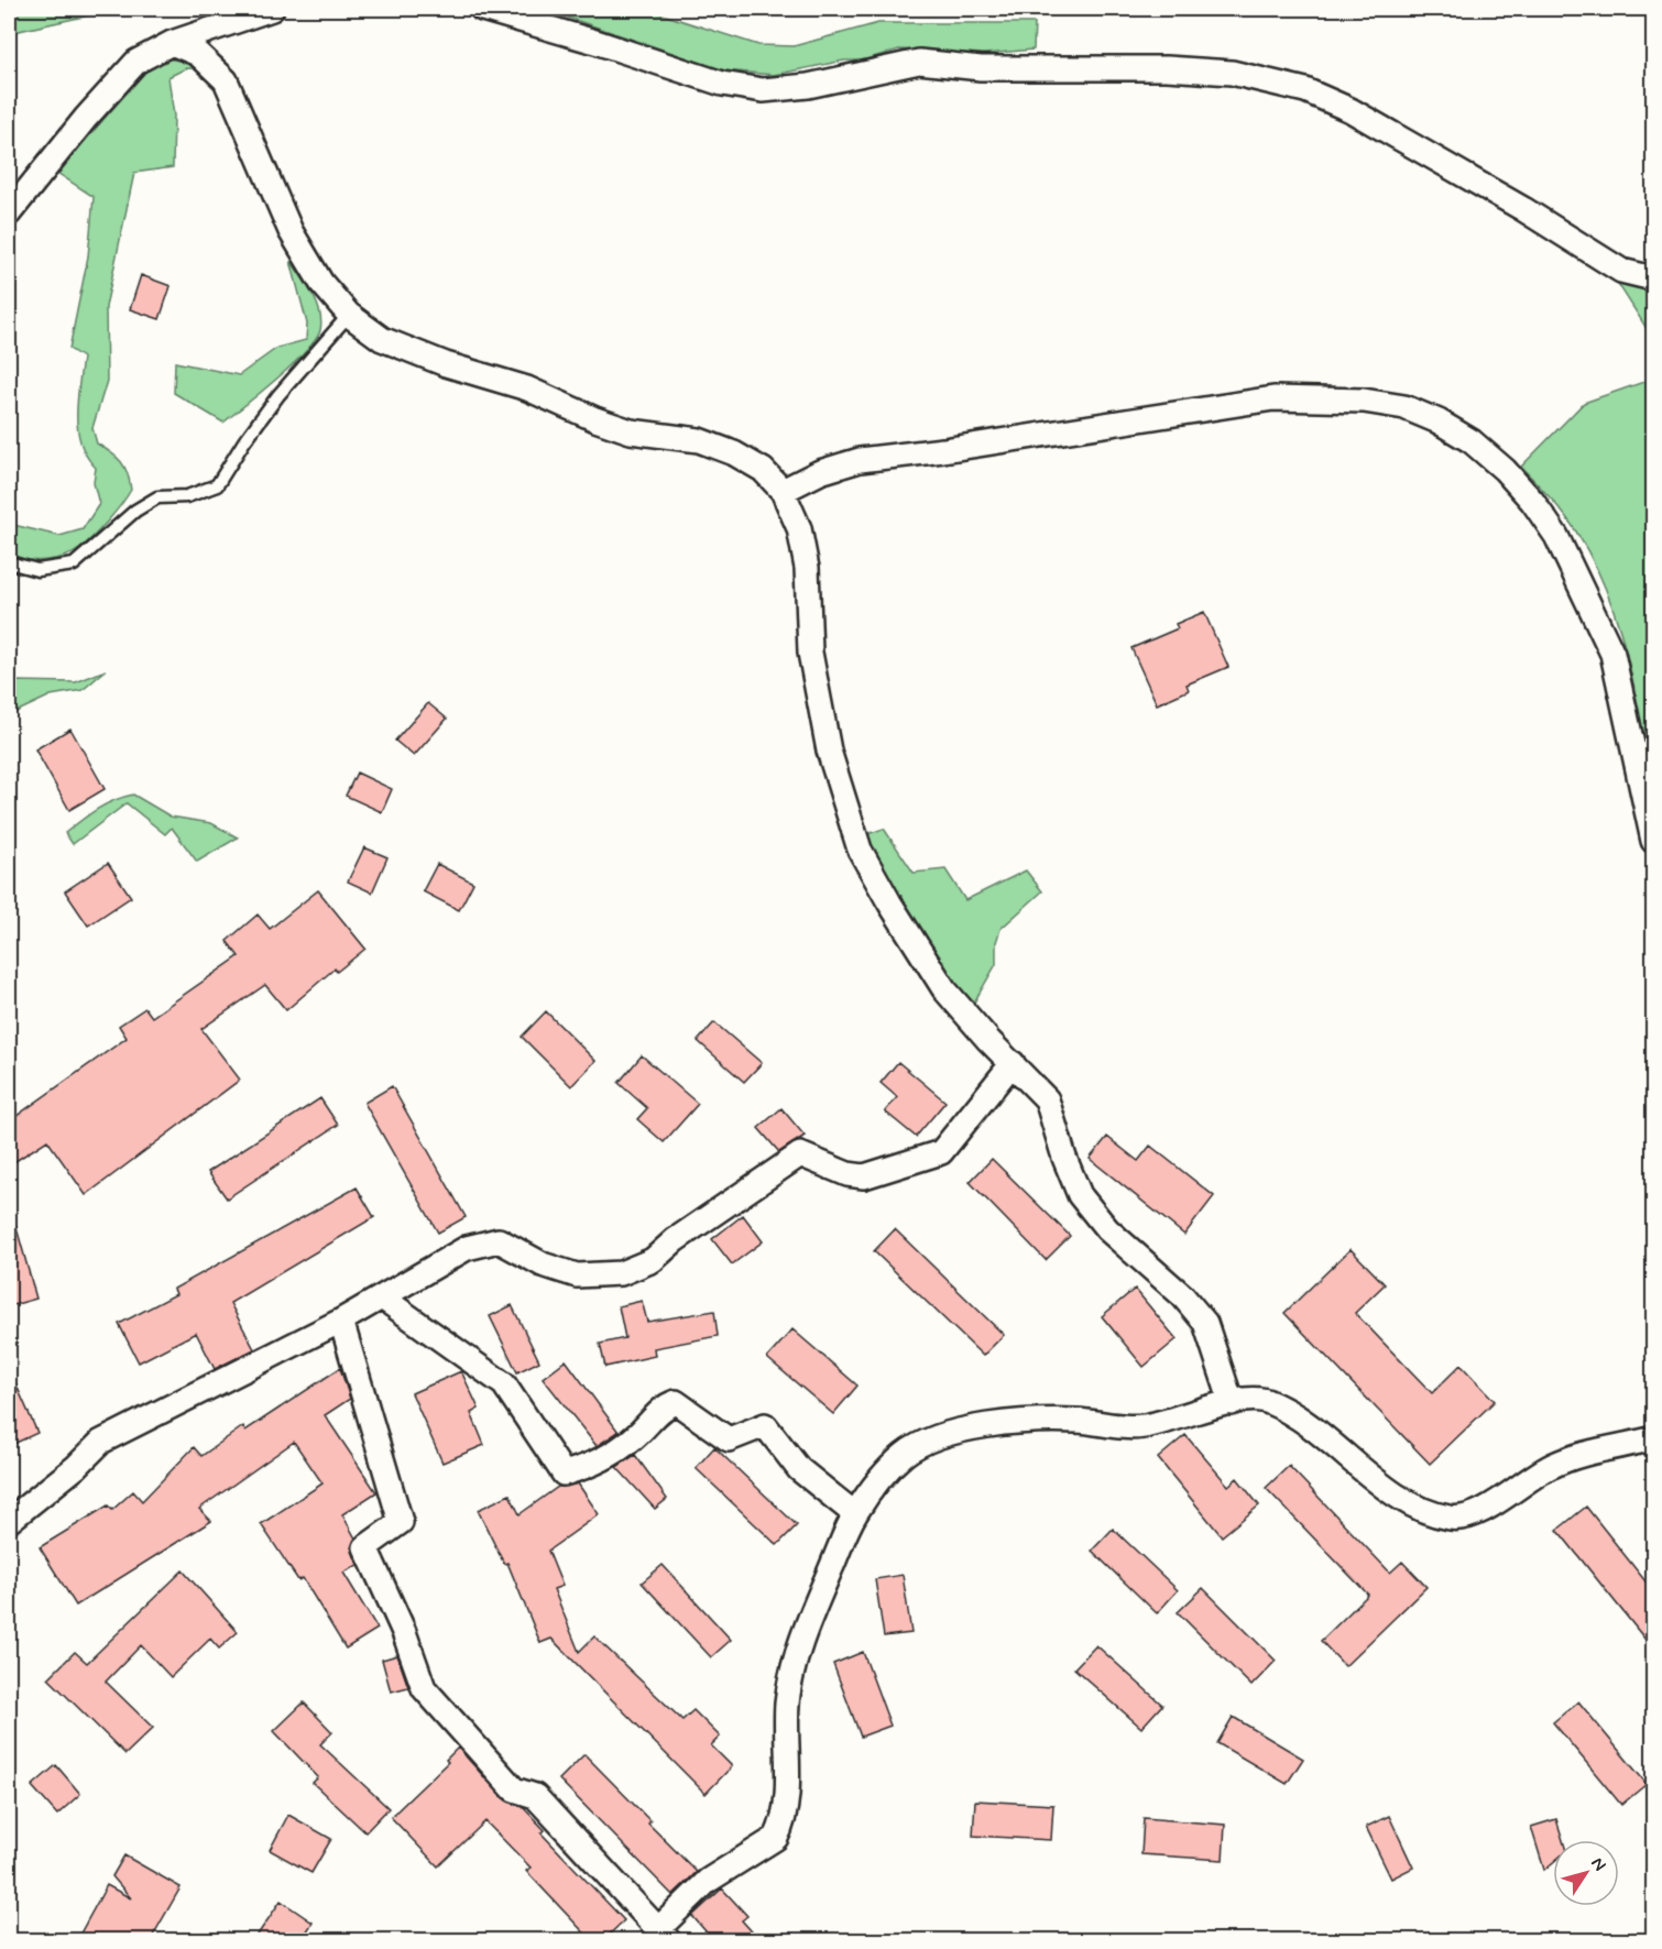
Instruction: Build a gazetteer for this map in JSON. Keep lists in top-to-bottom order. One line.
{"north":"top right"}
